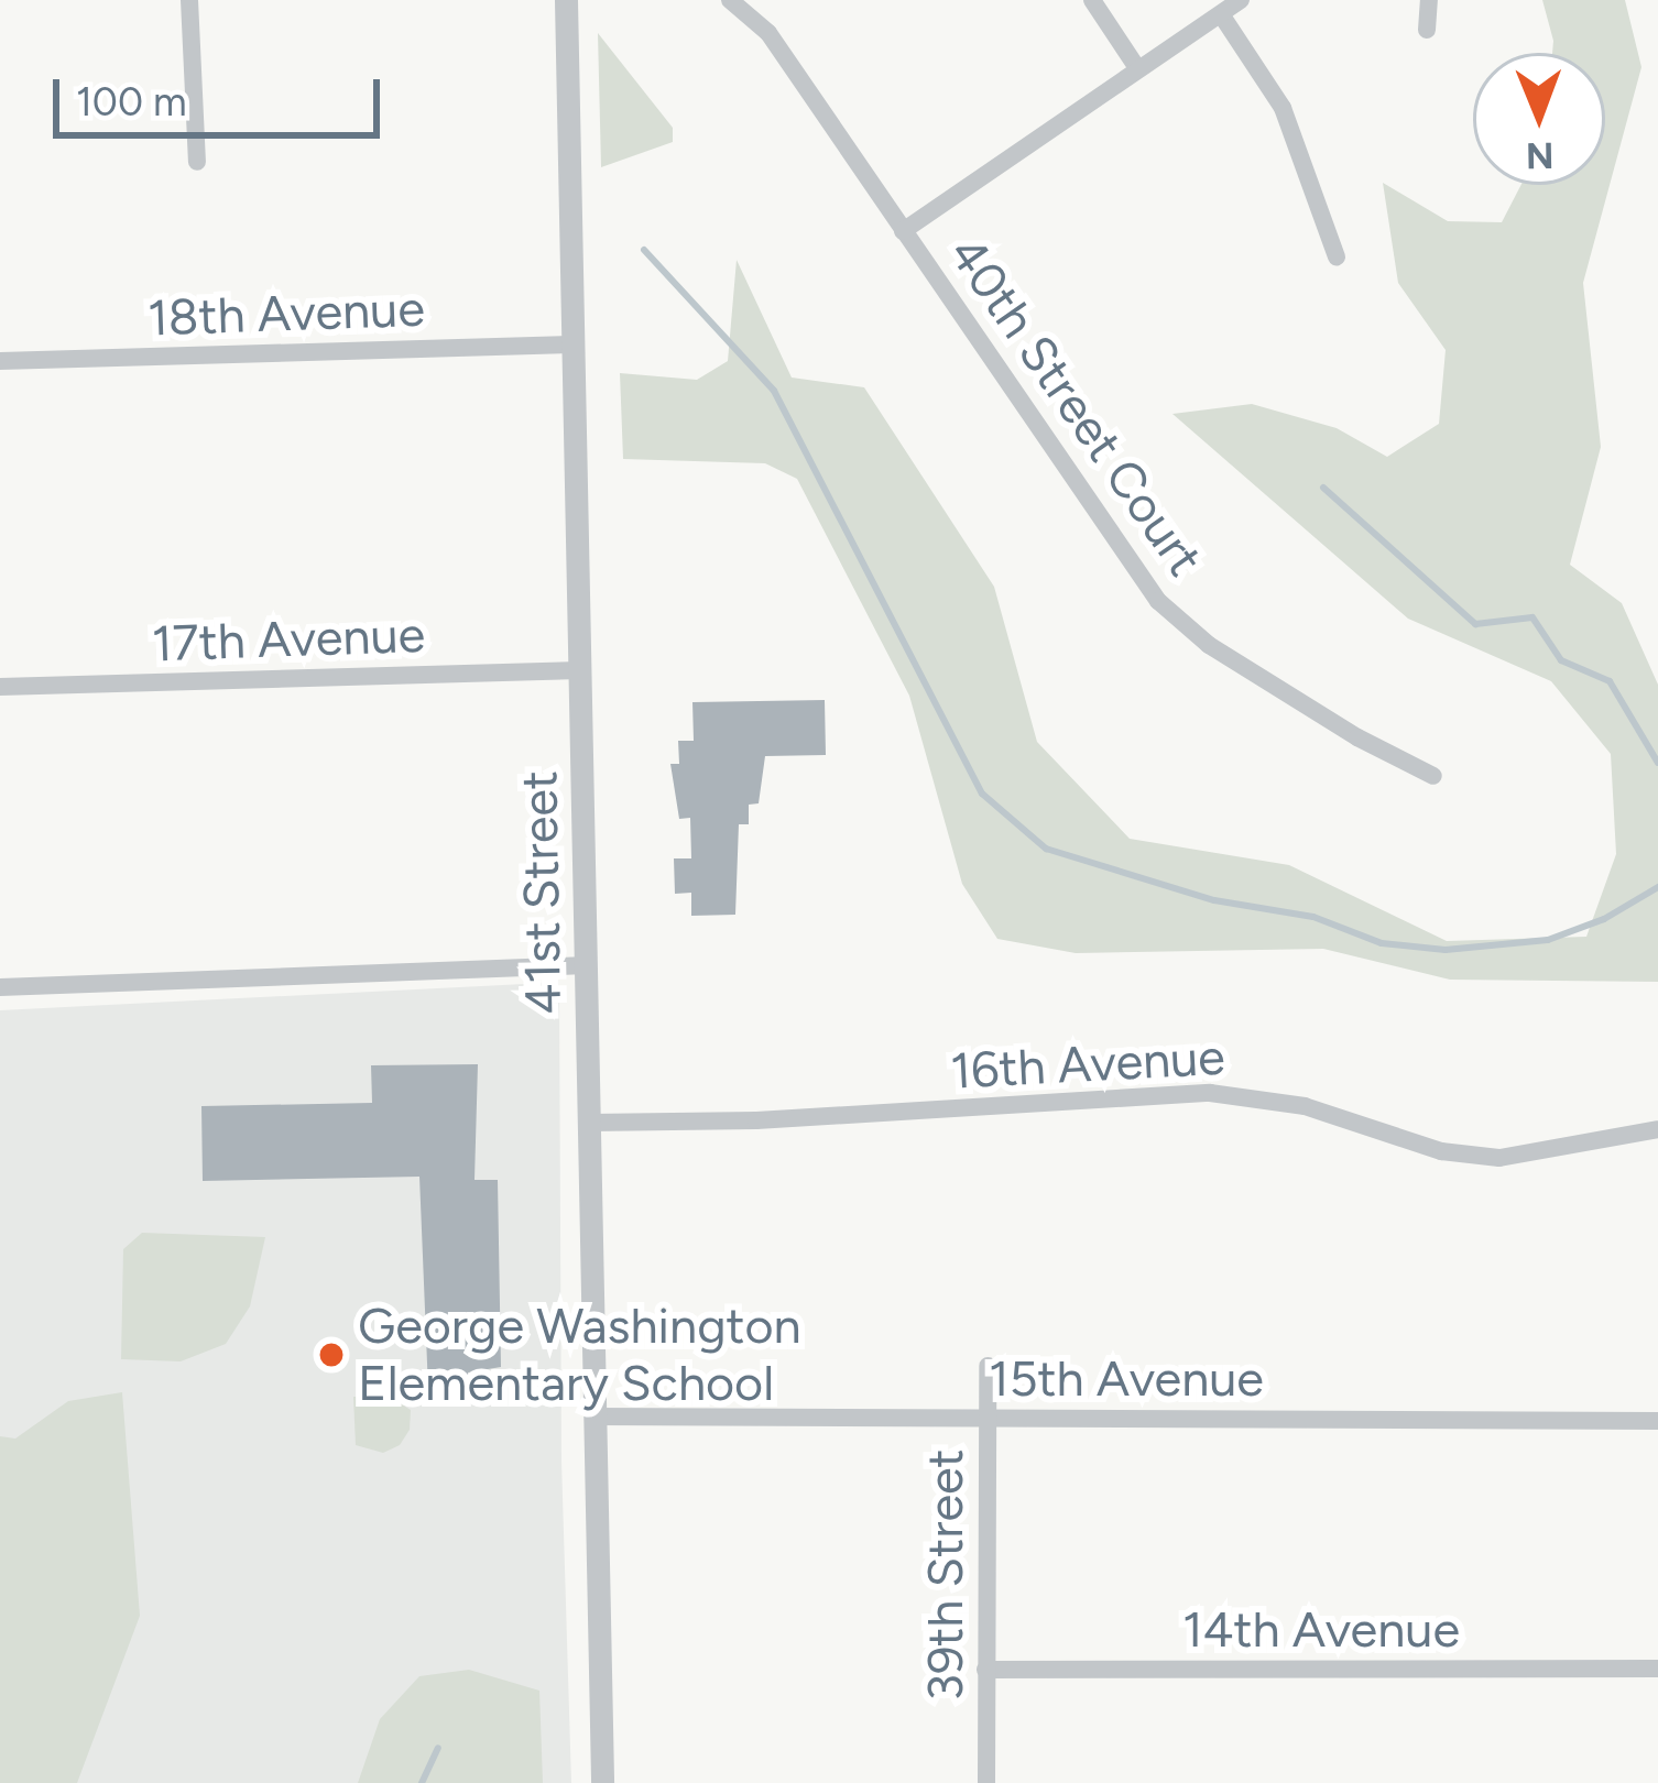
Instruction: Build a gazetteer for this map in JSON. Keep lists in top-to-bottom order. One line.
{"streets":{"street":["18th Avenue","40th Street Court","17th Avenue","41st Street","16th Avenue","15th Avenue","39th Street","14th Avenue"]},"crossings":[["18th Avenue","41st Street"],["17th Avenue","41st Street"],["41st Street","16th Avenue"],["41st Street","15th Avenue"],["15th Avenue","39th Street"],["39th Street","14th Avenue"]],"places":["George Washington Elementary School"],"scale_bar":"100 m","north":"bottom"}
